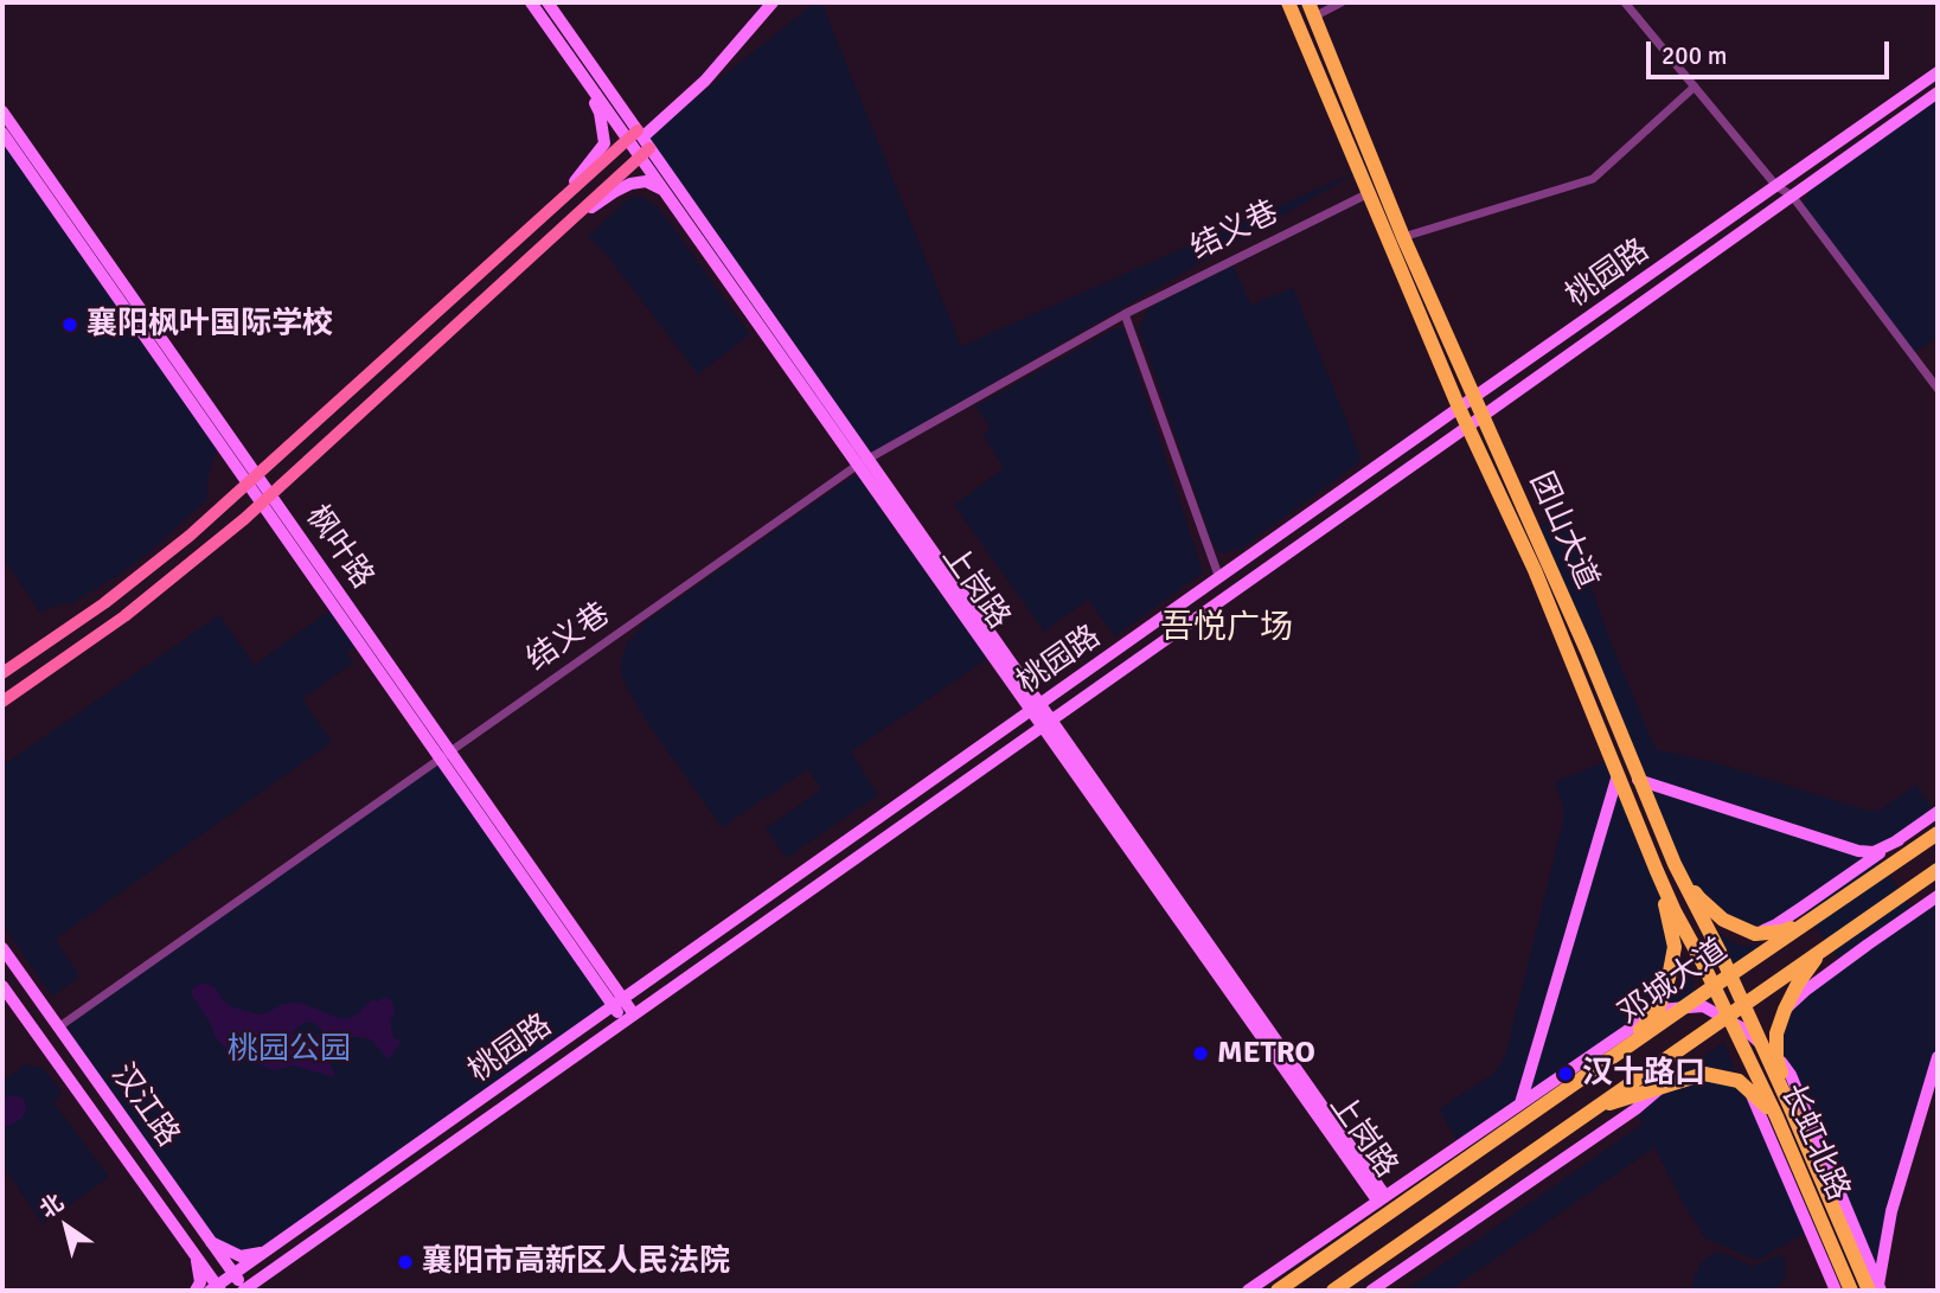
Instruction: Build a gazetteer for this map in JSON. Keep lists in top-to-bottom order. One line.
{"streets":{"highway":["团山大道","邓城大道","长虹北路"],"street":["结义巷","桃园路","枫叶路","上岗路","汉江路"]},"crossings":[["结义巷","团山大道"],["结义巷","枫叶路"],["结义巷","上岗路"],["结义巷","汉江路"],["桃园路","团山大道"],["桃园路","枫叶路"],["桃园路","上岗路"],["桃园路","汉江路"],["团山大道","邓城大道"],["团山大道","长虹北路"],["邓城大道","长虹北路"]],"districts":["吾悦广场"],"parks":["桃园公园"],"places":["襄阳枫叶国际学校","METRO","汉十路口","襄阳市高新区人民法院"],"scale_bar":"200 m","north":"top left"}
